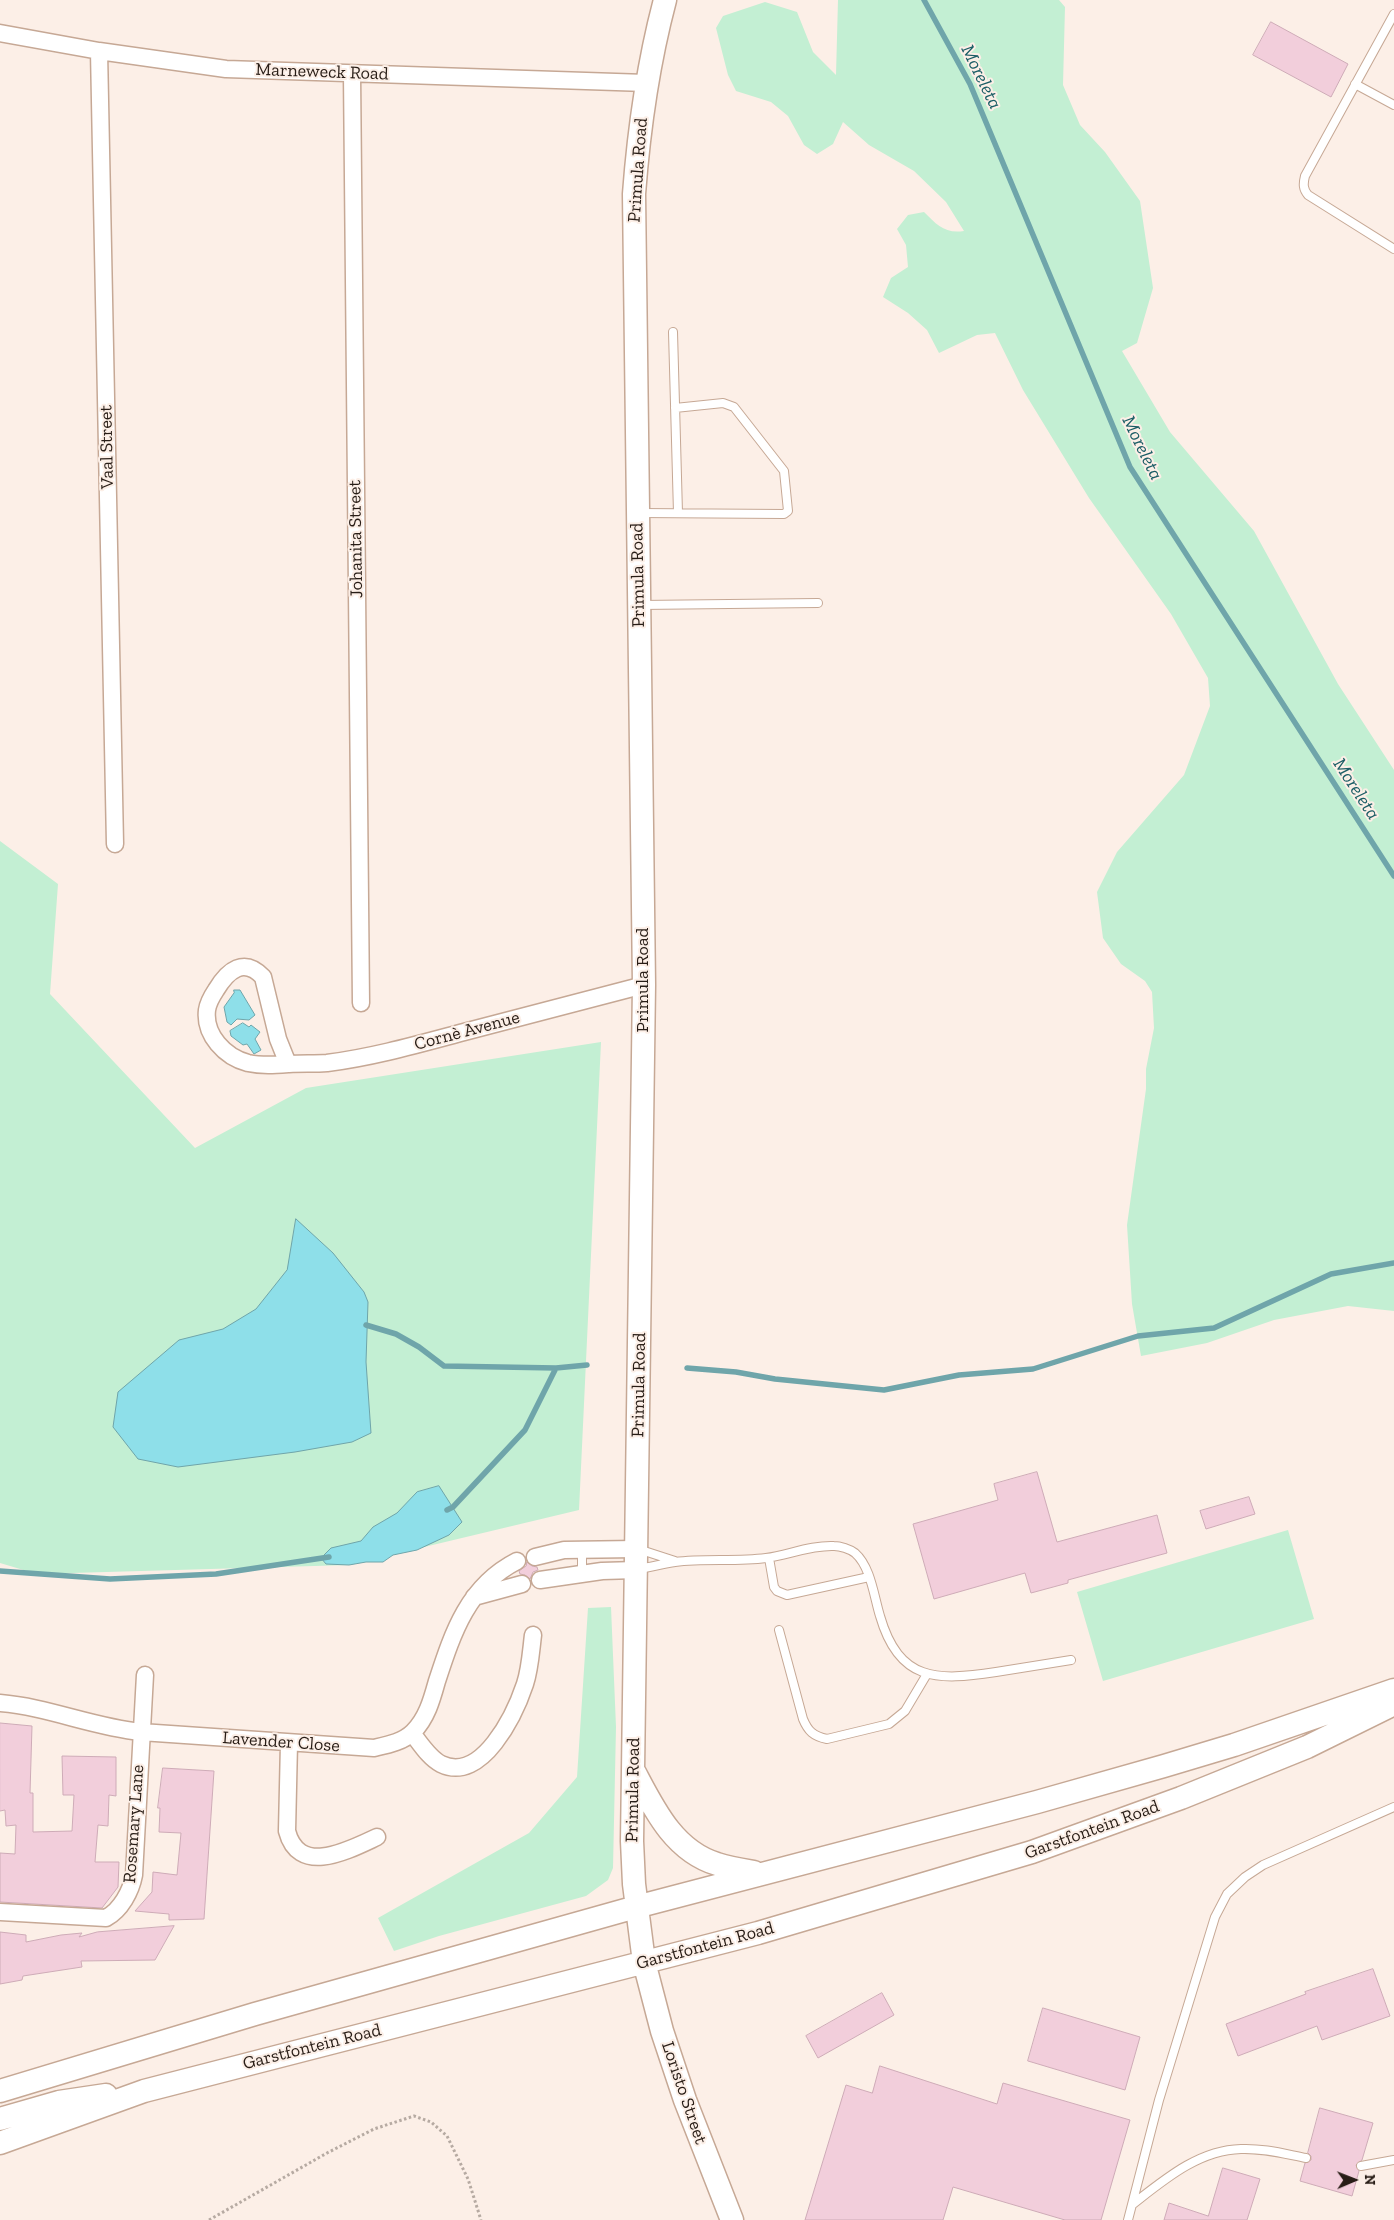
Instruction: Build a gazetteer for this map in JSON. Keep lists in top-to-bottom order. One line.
{"streets":{"main road":["Primula Road","Garstfontein Road","Loristo Street"],"street":["Marneweck Road","Vaal Street","Johanita Street","Cornè Avenue","Lavender Close","Rosemary Lane"]},"crossings":[["Marneweck Road","Primula Road"],["Marneweck Road","Vaal Street"],["Marneweck Road","Johanita Street"],["Primula Road","Cornè Avenue"],["Primula Road","Garstfontein Road"],["Primula Road","Loristo Street"],["Lavender Close","Rosemary Lane"],["Garstfontein Road","Loristo Street"]],"water":["Moreleta"],"north":"right"}
